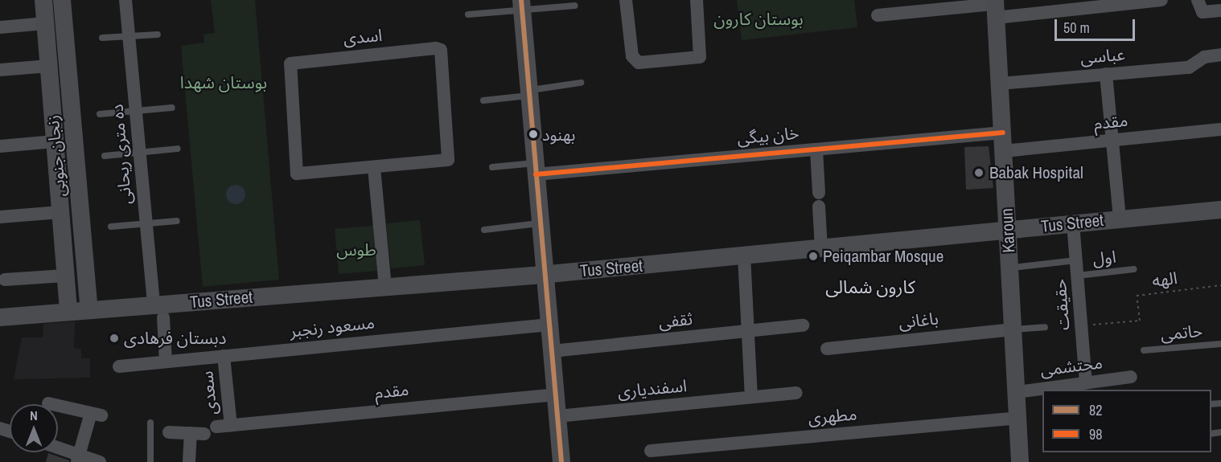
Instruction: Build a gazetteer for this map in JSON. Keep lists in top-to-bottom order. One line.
{"streets":{"street":["اسدی","عباسی","مقدم","خان بیگی","ده متری ریحانی","زنجان جنوبی","Tus Street","Karoun","حقیقت","ثقفی","باغانی","مسعود رنجبر","محتشمی","اسفندیاری","سعدی","مطهری"],"lane":["اول","حاتمی"],"path":["الهه"]},"crossings":[["عباسی","Karoun"],["مقدم","خان بیگی"],["مقدم","Karoun"],["مقدم","سعدی"],["خان بیگی","Karoun"],["ده متری ریحانی","Tus Street"],["ده متری ریحانی","مسعود رنجبر"],["زنجان جنوبی","Tus Street"],["Tus Street","Karoun"],["Tus Street","حقیقت"],["Karoun","باغانی"],["Karoun","محتشمی"],["Karoun","مطهری"],["اول","حقیقت"],["الهه","حقیقت"],["حقیقت","محتشمی"],["مسعود رنجبر","سعدی"]],"districts":["کارون شمالی"],"parks":["بوستان کارون","بوستان شهدا","طوس"],"places":["بهنود","Babak Hospital","Peiqambar Mosque","دبستان فرهادی"],"lines":["transit line 82","transit line 98"],"legend":["82","98"],"scale_bar":"50 m","north":"top"}
